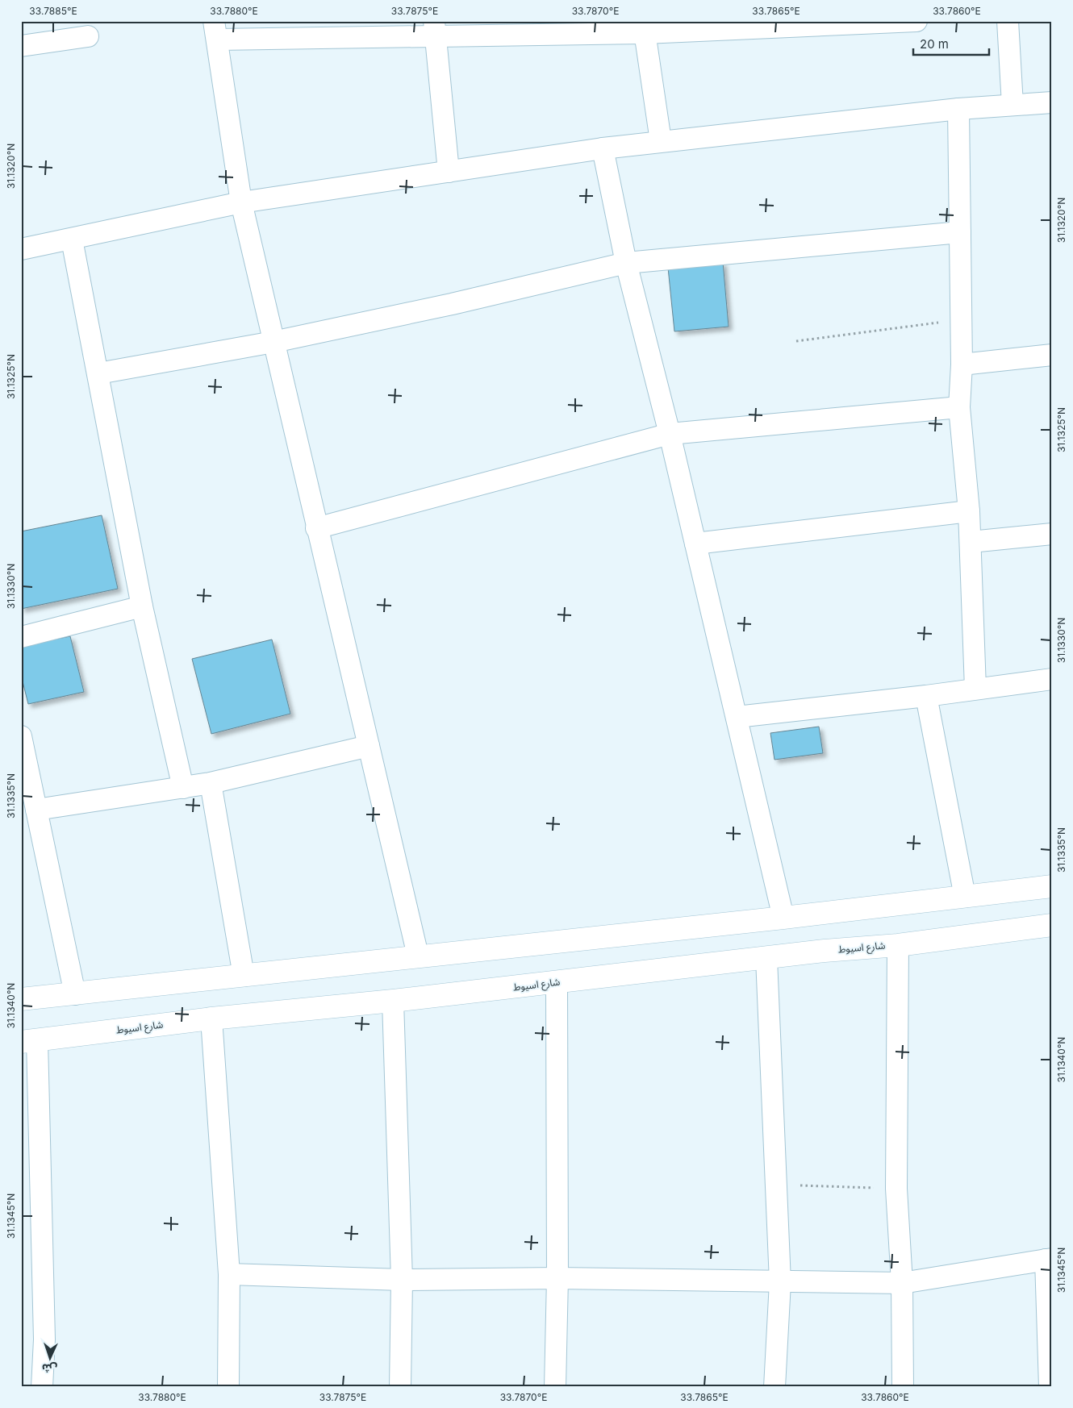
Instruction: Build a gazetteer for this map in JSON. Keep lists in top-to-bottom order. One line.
{"streets":{"street":["شارع اسيوط"]},"scale_bar":"20 m","north":"bottom","coordinates":["33.7885°E","33.7880°E","33.7875°E","33.7870°E","33.7865°E","33.7860°E","31.1320°N","31.1325°N","31.1330°N","31.1335°N","31.1340°N","31.1345°N"]}
